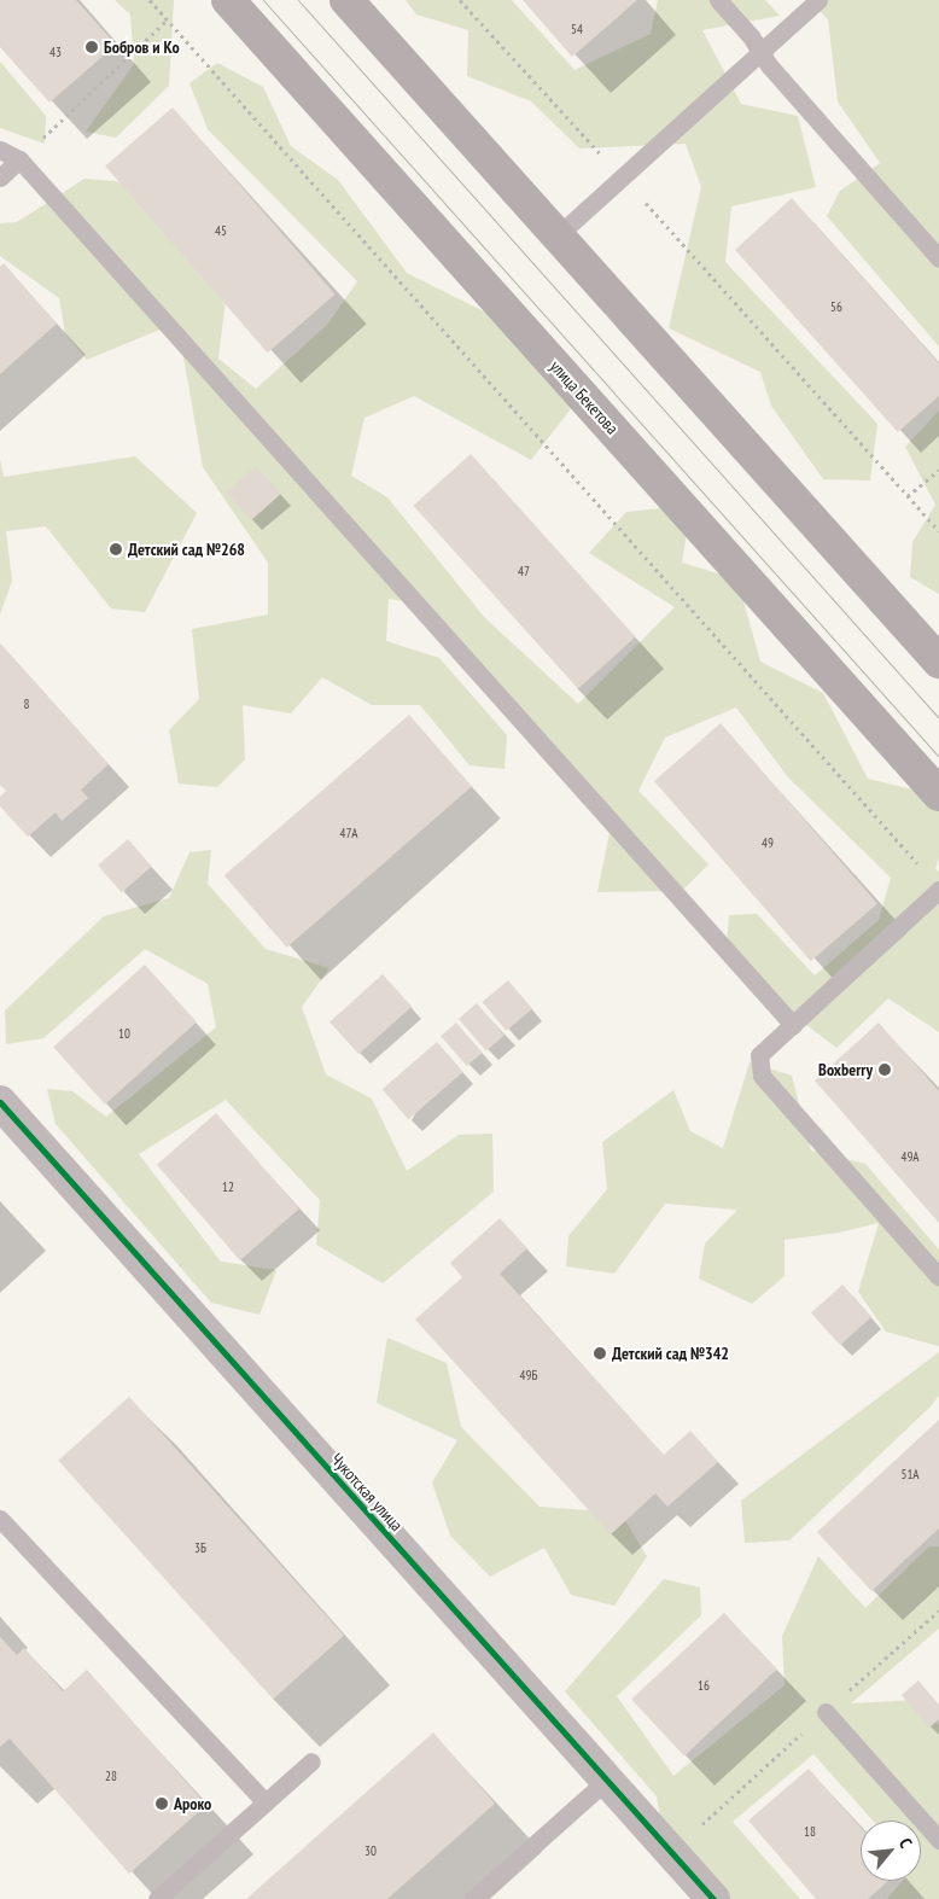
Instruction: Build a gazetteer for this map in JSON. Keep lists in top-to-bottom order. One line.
{"streets":{"main road":["улица Бекетова"],"street":["Чукотская улица"]},"places":["Бобров и Ко","Детский сад №268","Boxberry","Детский сад №342","Ароко"],"house_numbers":["54","43","45","56","47","8","47А","49","10","49А","12","49Б","51А","3Б","16","28","18","30"],"north":"top right"}
